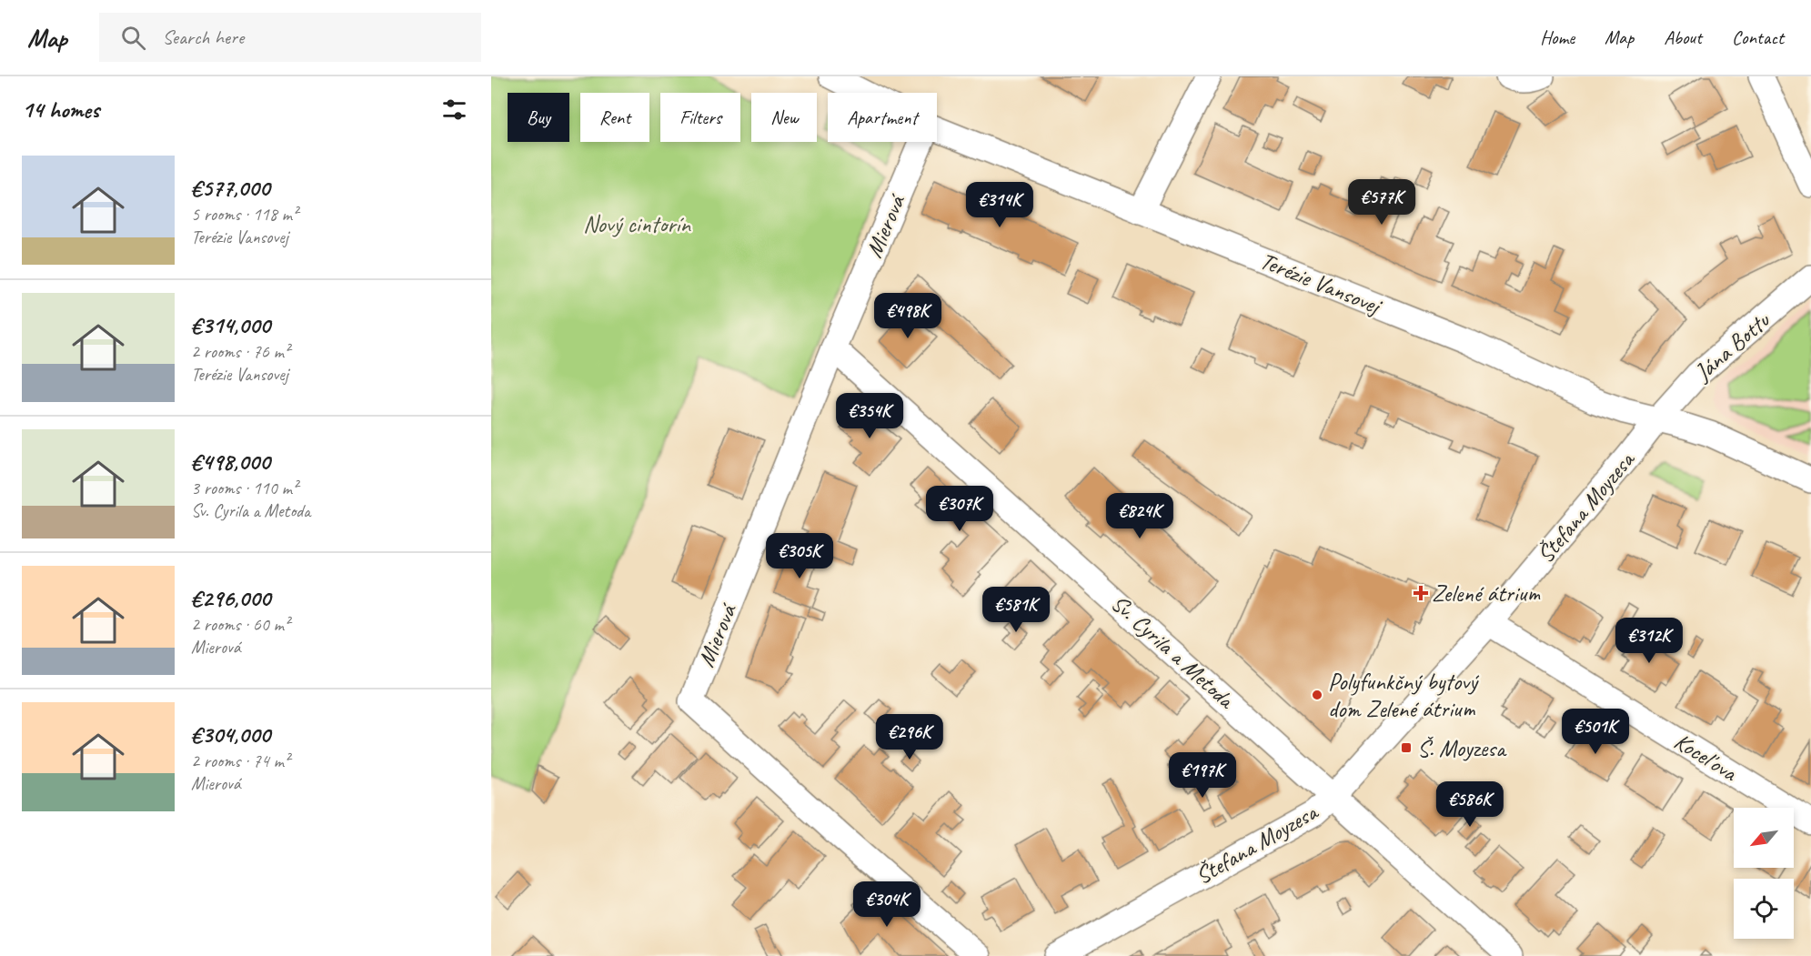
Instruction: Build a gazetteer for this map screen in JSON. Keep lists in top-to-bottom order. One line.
{"streets":{"street":["Mierová","Terézie Vansovej","Jána Bottu","Štefana Moyzesa","Sv. Cyrila a Metoda","Koceľova"]},"crossings":[["Mierová","Sv. Cyrila a Metoda"],["Terézie Vansovej","Jána Bottu"],["Terézie Vansovej","Štefana Moyzesa"],["Jána Bottu","Štefana Moyzesa"],["Štefana Moyzesa","Sv. Cyrila a Metoda"],["Štefana Moyzesa","Koceľova"]],"parks":["Nový cintorín"],"places":{"health":["Zelené átrium"],"other":["Polyfunkčný bytový dom Zelené átrium"],"transit":["Š. Moyzesa"]},"north":"bottom left","page":{"header":"Map","search":"Search here","nav":["Home","Map","About","Contact"],"heading":"14 homes","chip":["Buy","Rent","Filters","New","Apartment"],"list":[{"name":"€577,000","note":"5 rooms · 118 m² · Terézie Vansovej"},{"name":"€314,000","note":"2 rooms · 76 m² · Terézie Vansovej"},{"name":"€498,000","note":"3 rooms · 110 m² · Sv. Cyrila a Metoda"},{"name":"€296,000","note":"2 rooms · 60 m² · Mierová"},{"name":"€304,000","note":"2 rooms · 74 m² · Mierová"}],"price":["€577K","€314K","€498K","€354K","€307K","€824K","€305K","€581K","€312K","€501K","€296K","€197K","€586K","€304K"]}}
